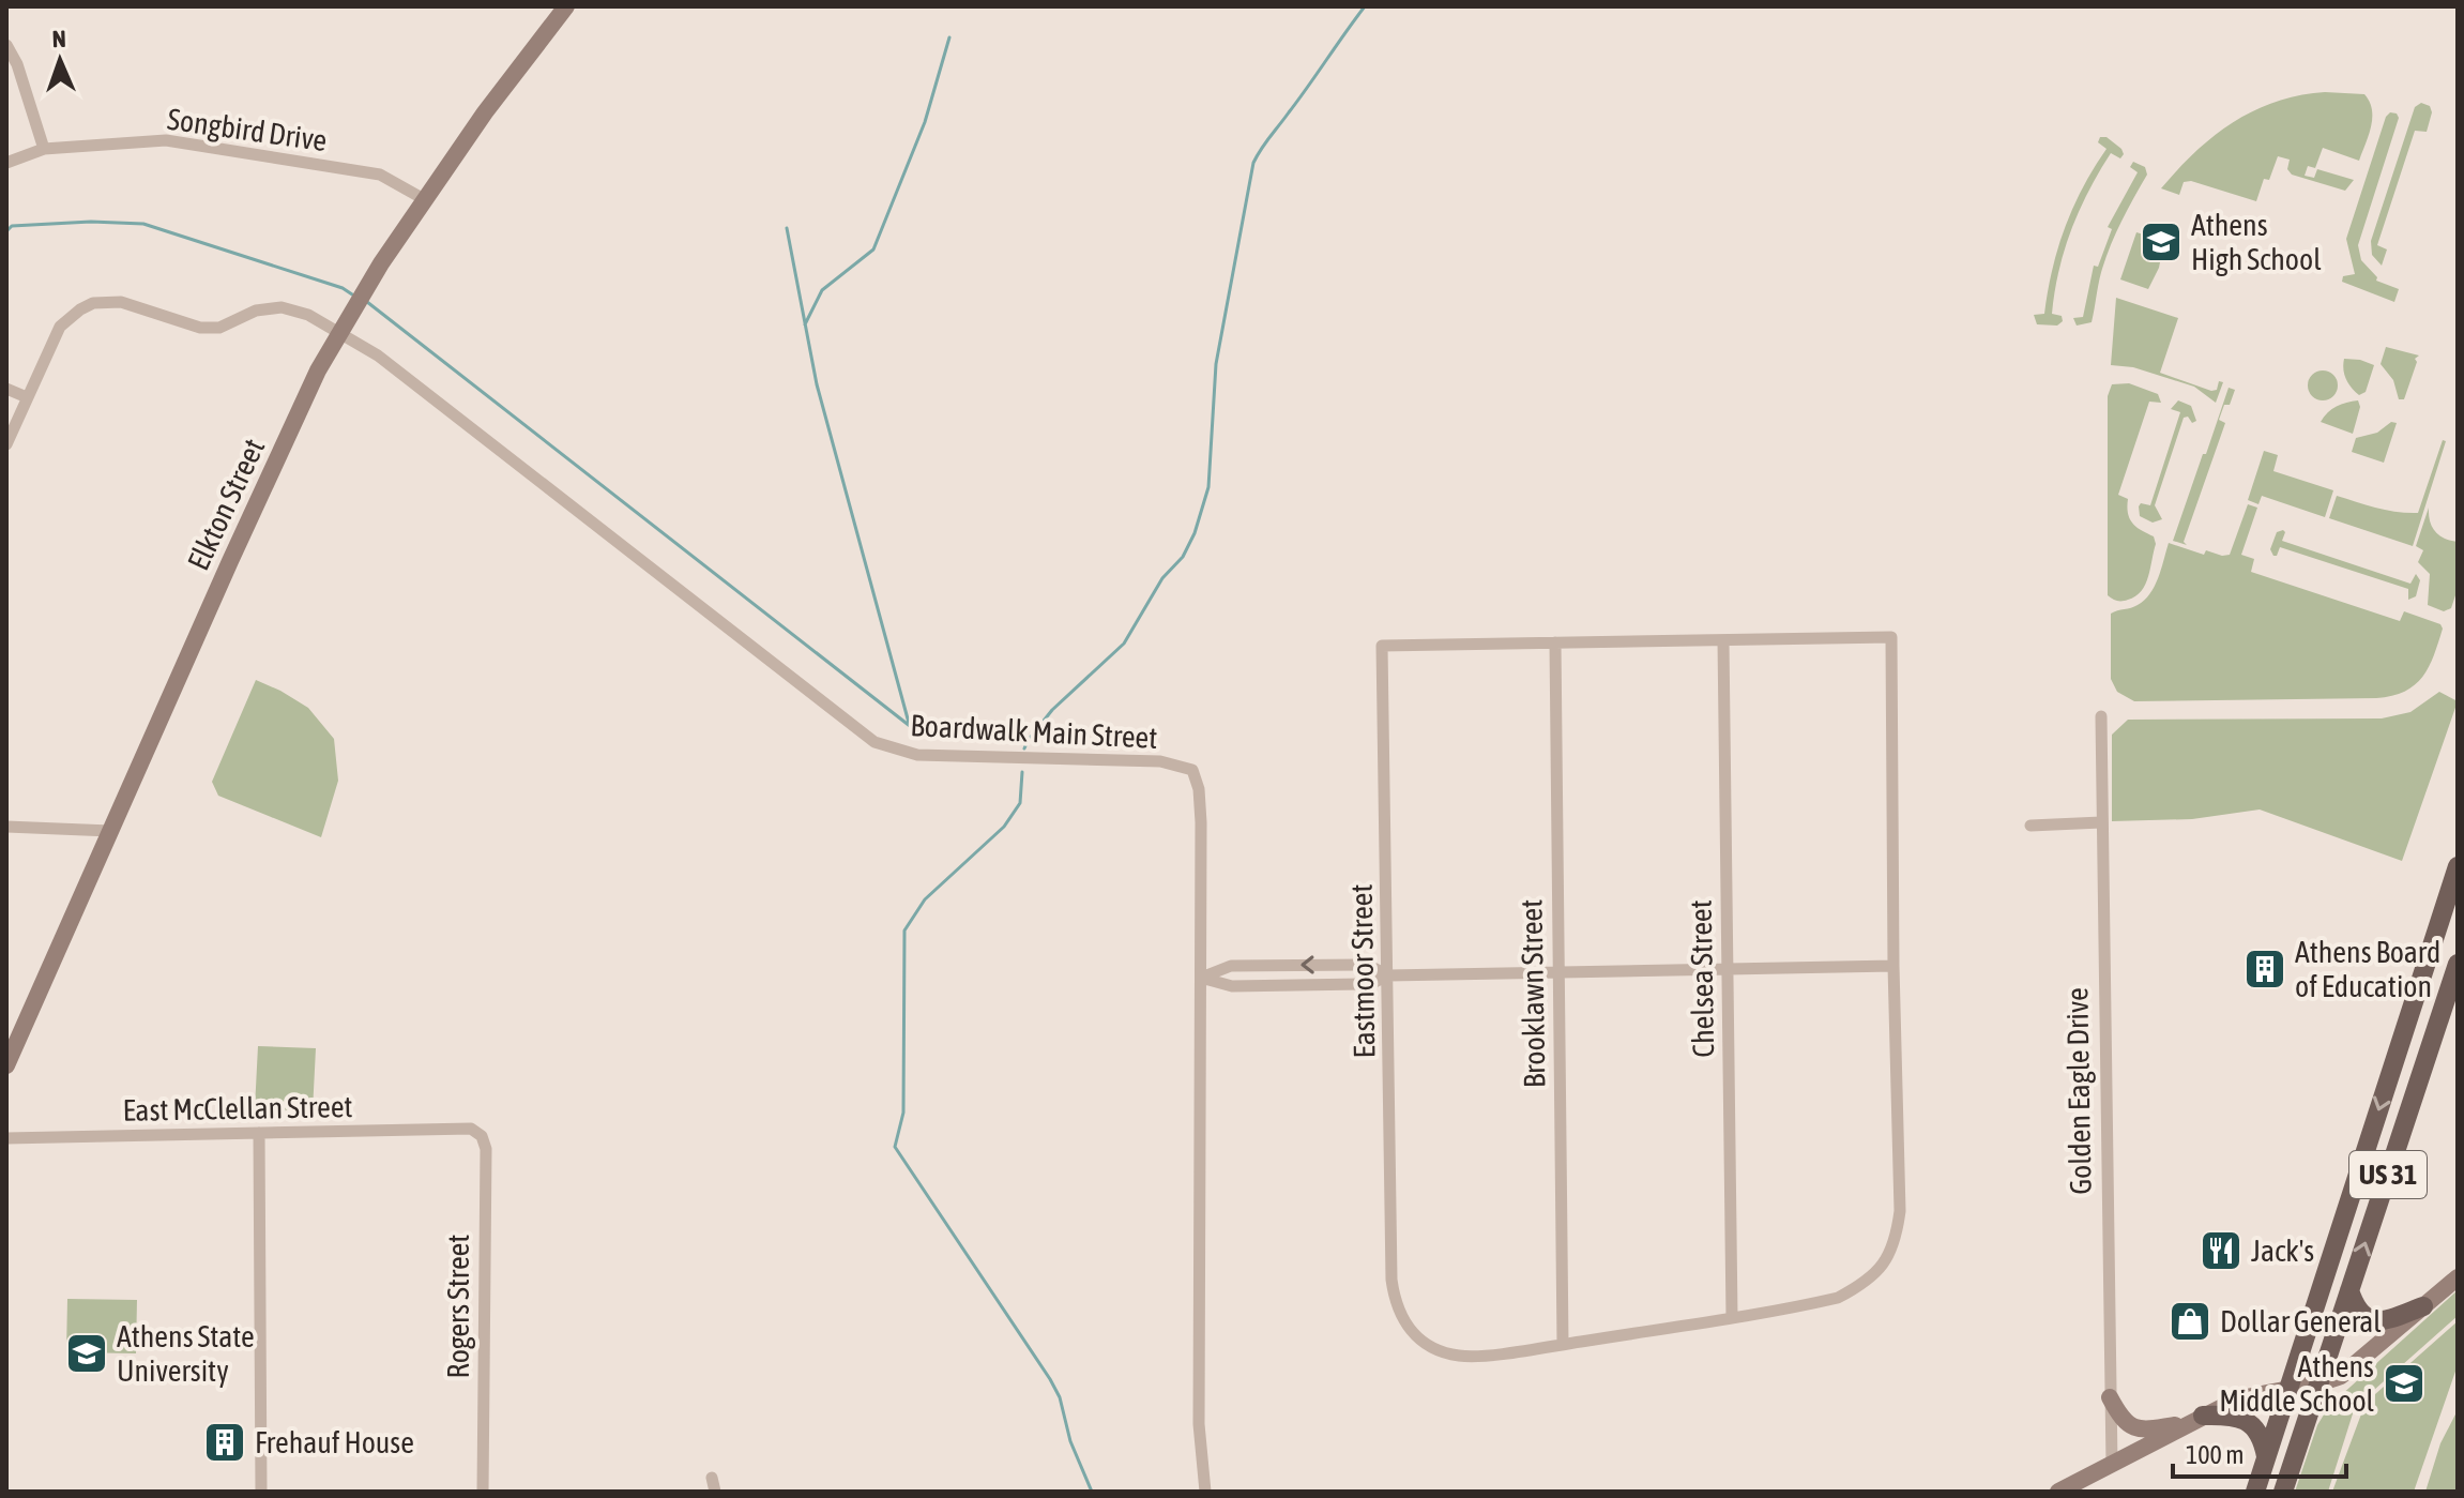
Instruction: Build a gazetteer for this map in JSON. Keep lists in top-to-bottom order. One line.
{"streets":{"main road":["US 31"],"street":["Songbird Drive","Elkton Street","Boardwalk Main Street","Eastmoor Street","Chelsea Street","Brooklawn Street","Golden Eagle Drive","East McClellan Street","Rogers Street"]},"crossings":[["Songbird Drive","Elkton Street"],["Elkton Street","Boardwalk Main Street"],["Eastmoor Street","Chelsea Street"],["Eastmoor Street","Brooklawn Street"],["East McClellan Street","Rogers Street"]],"places":{"school or university":["Athens High School","Athens State University","Athens Middle School"],"building":["Athens Board of Education","Frehauf House"],"restaurant":["Jack's"],"shop":["Dollar General"]},"scale_bar":"100 m","north":"top"}
